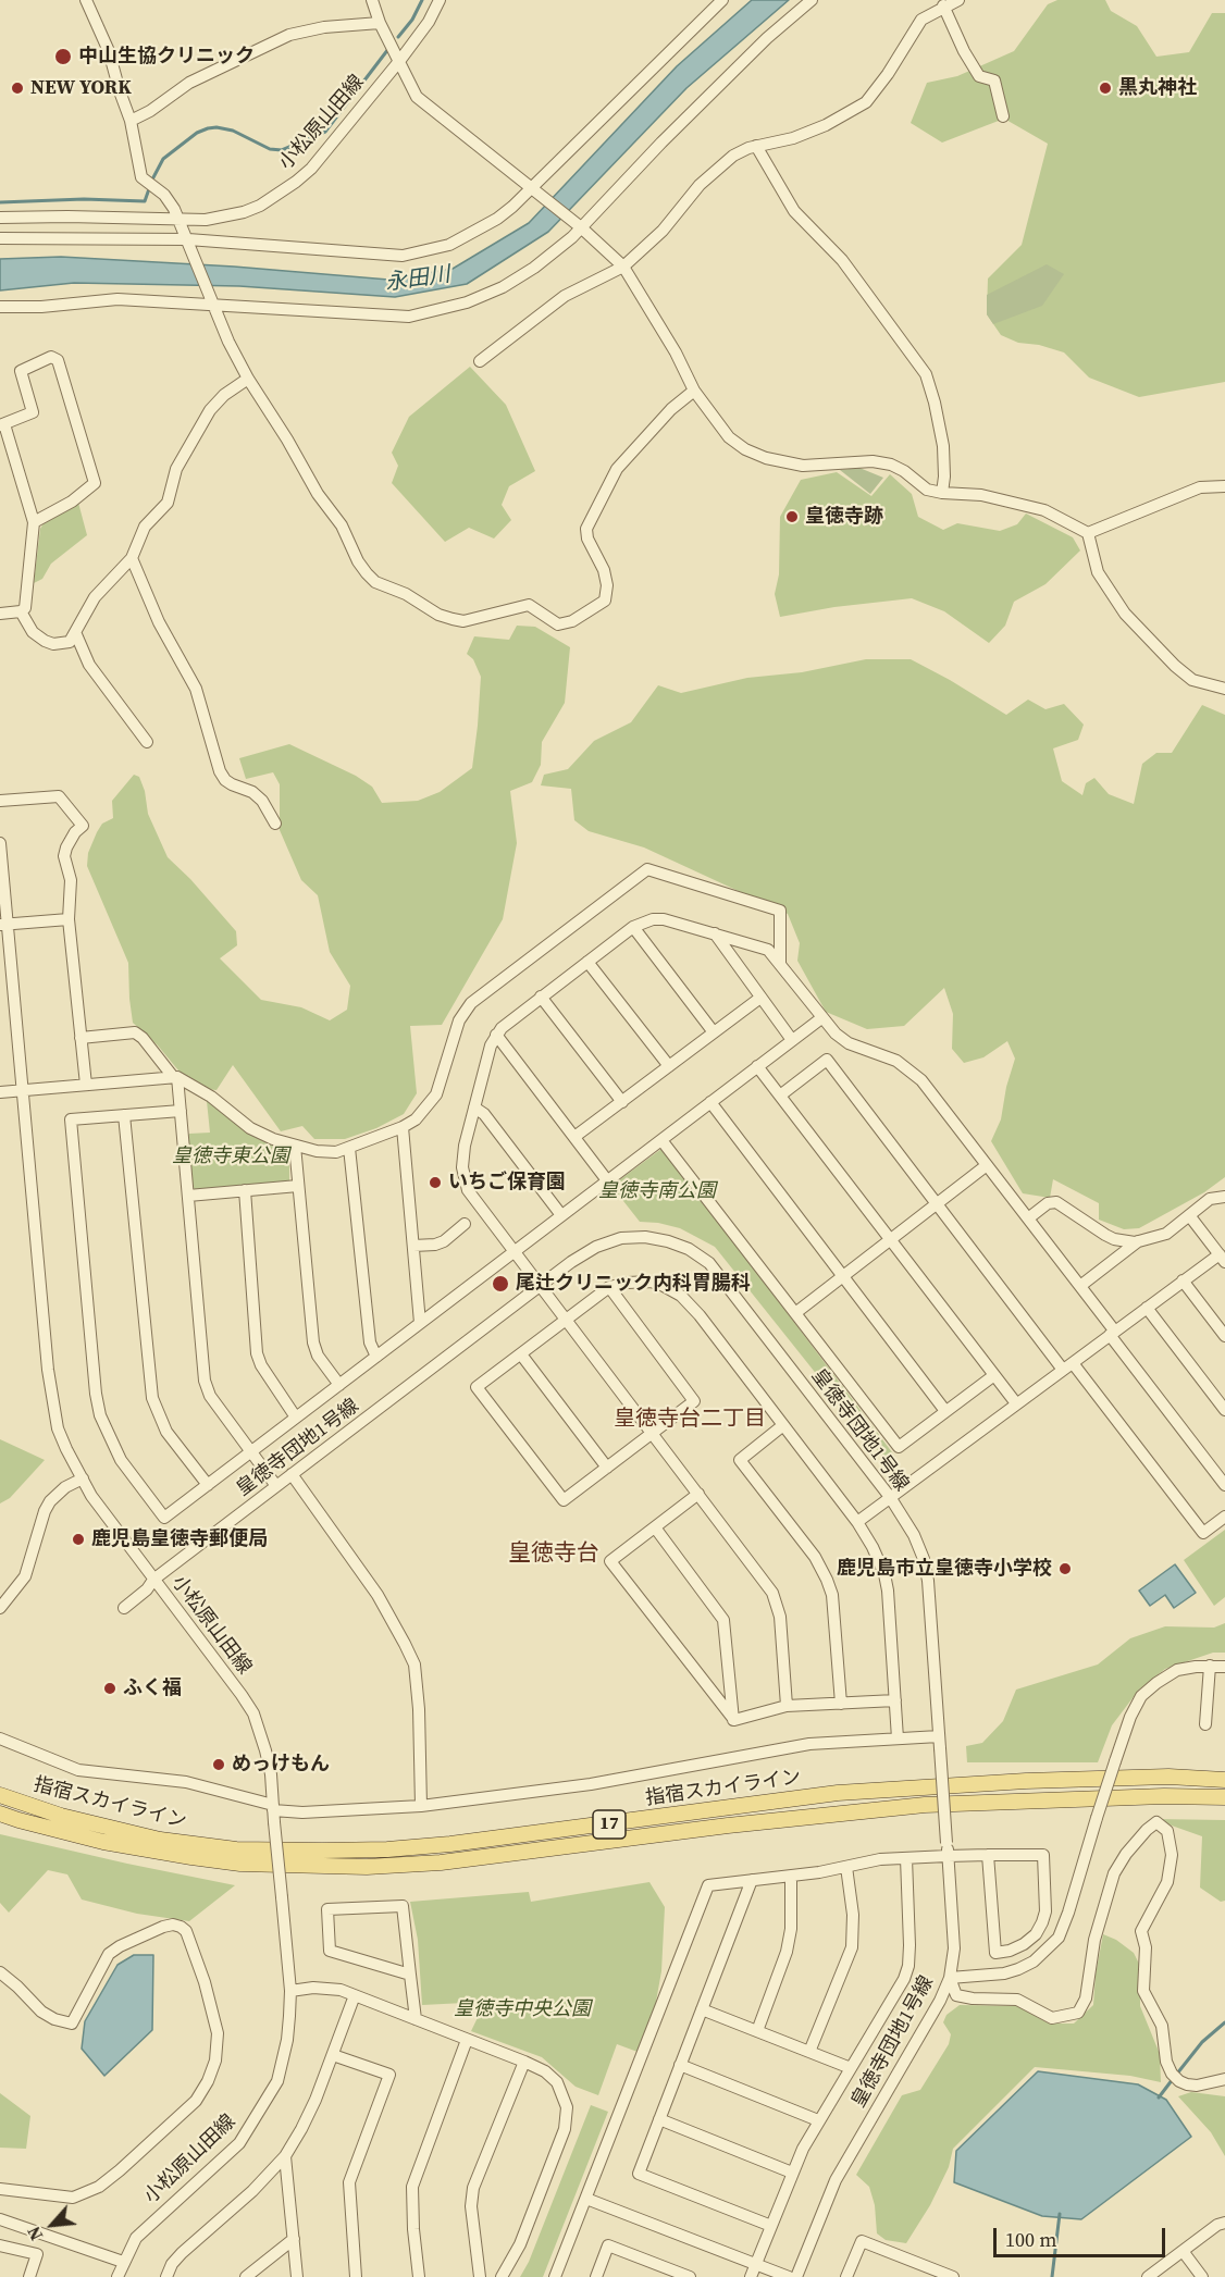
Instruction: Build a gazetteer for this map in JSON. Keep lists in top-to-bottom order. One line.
{"streets":{"main road":["指宿スカイライン","17"],"street":["小松原山田線","皇徳寺団地1号線"]},"crossings":[["小松原山田線","皇徳寺団地1号線"]],"districts":["皇徳寺台二丁目","皇徳寺台"],"water":["永田川"],"parks":["皇徳寺東公園","皇徳寺南公園","皇徳寺中央公園"],"places":["中山生協クリニック","NEW YORK","黒丸神社","皇徳寺跡","いちご保育園","尾辻クリニック内科胃腸科","鹿児島皇徳寺郵便局","鹿児島市立皇徳寺小学校","ふく福","めっけもん"],"scale_bar":"100 m","north":"bottom left"}
